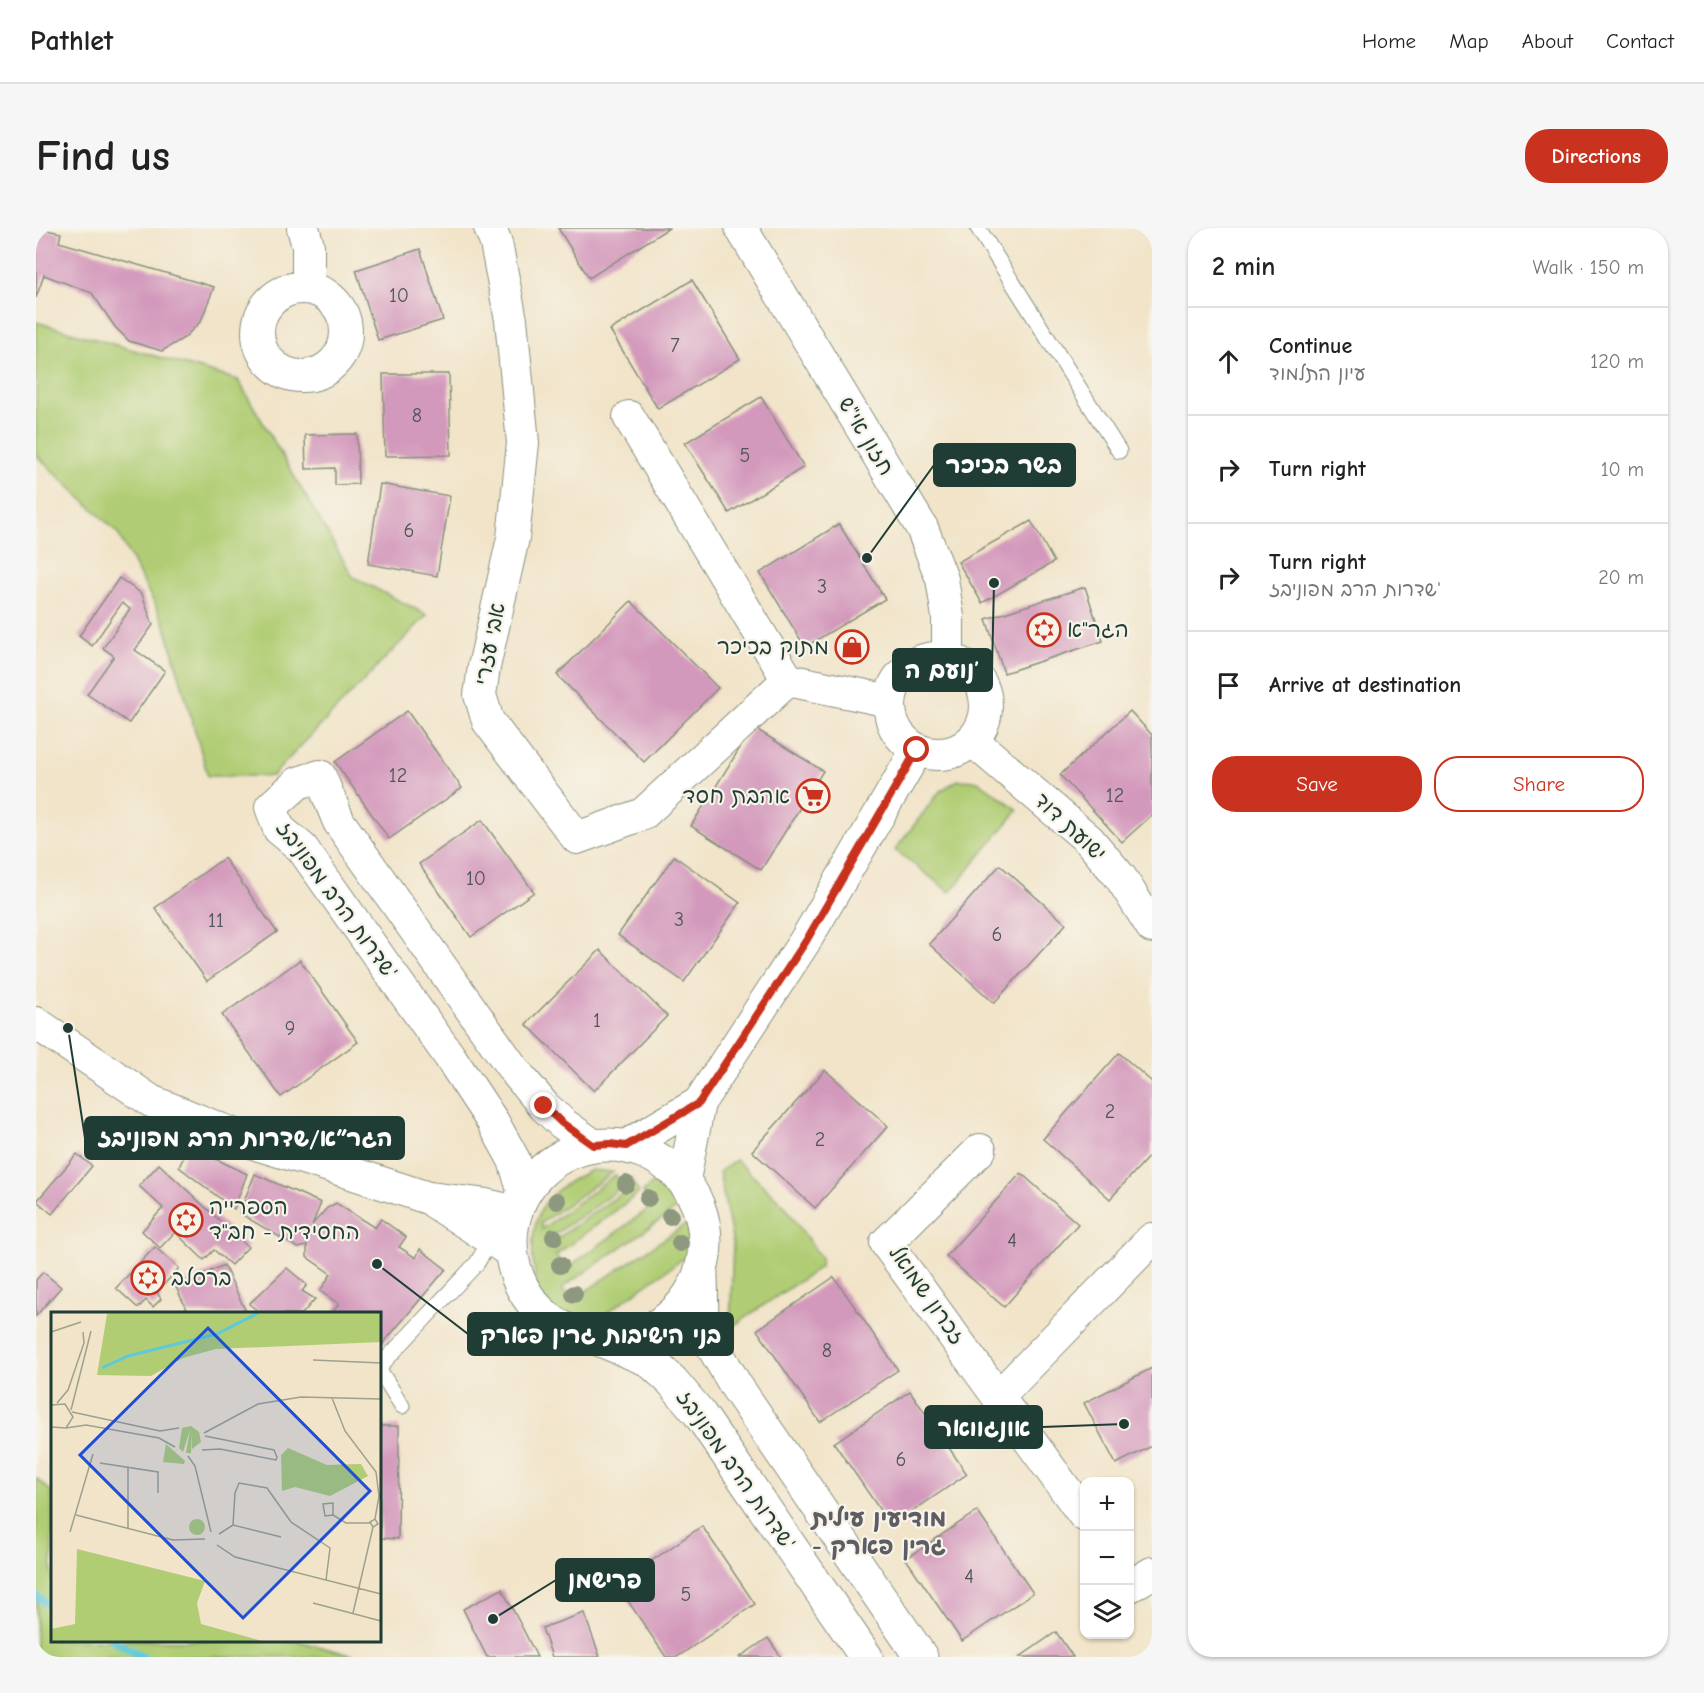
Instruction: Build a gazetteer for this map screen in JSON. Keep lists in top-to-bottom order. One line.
{"streets":{"street":["חזון אי\"ש","אבי עזרי","ישועת דוד","שדרות הרב מפוניבז'","זכרון שמואל"]},"crossings":[["חזון אי\"ש","ישועת דוד"]],"districts":["מודיעין עילית - גרין פארק"],"places":{"other":["בשר בכיכר","נועם ה’","הגר״א/שדרות הרב מפוניבז","בני הישיבות גרין פארק","אונגוואר","פרישמן"],"synagogue":["הגר\"א","הספרייה החסידית - חב\"ד","ברסלב"],"shop":["מתוק בכיכר"],"supermarket":["אהבת חסד"]},"house_numbers":["10","7","8","5","6","3","12","12","10","3","11","6","1","9","2","2","4","8","6","4","5"],"page":{"header":"Pathlet","nav":["Home","Map","About","Contact"],"buttons":["Directions",["Save","Share"]],"title":"Find us","heading":["2 min","Walk · 150 m"],"list":[["Continue","עיון התלמוד","120 m"],["Turn right","10 m"],["Turn right","שדרות הרב מפוניבז'","20 m"],"Arrive at destination"],"map_buttons":["+","−"]}}
